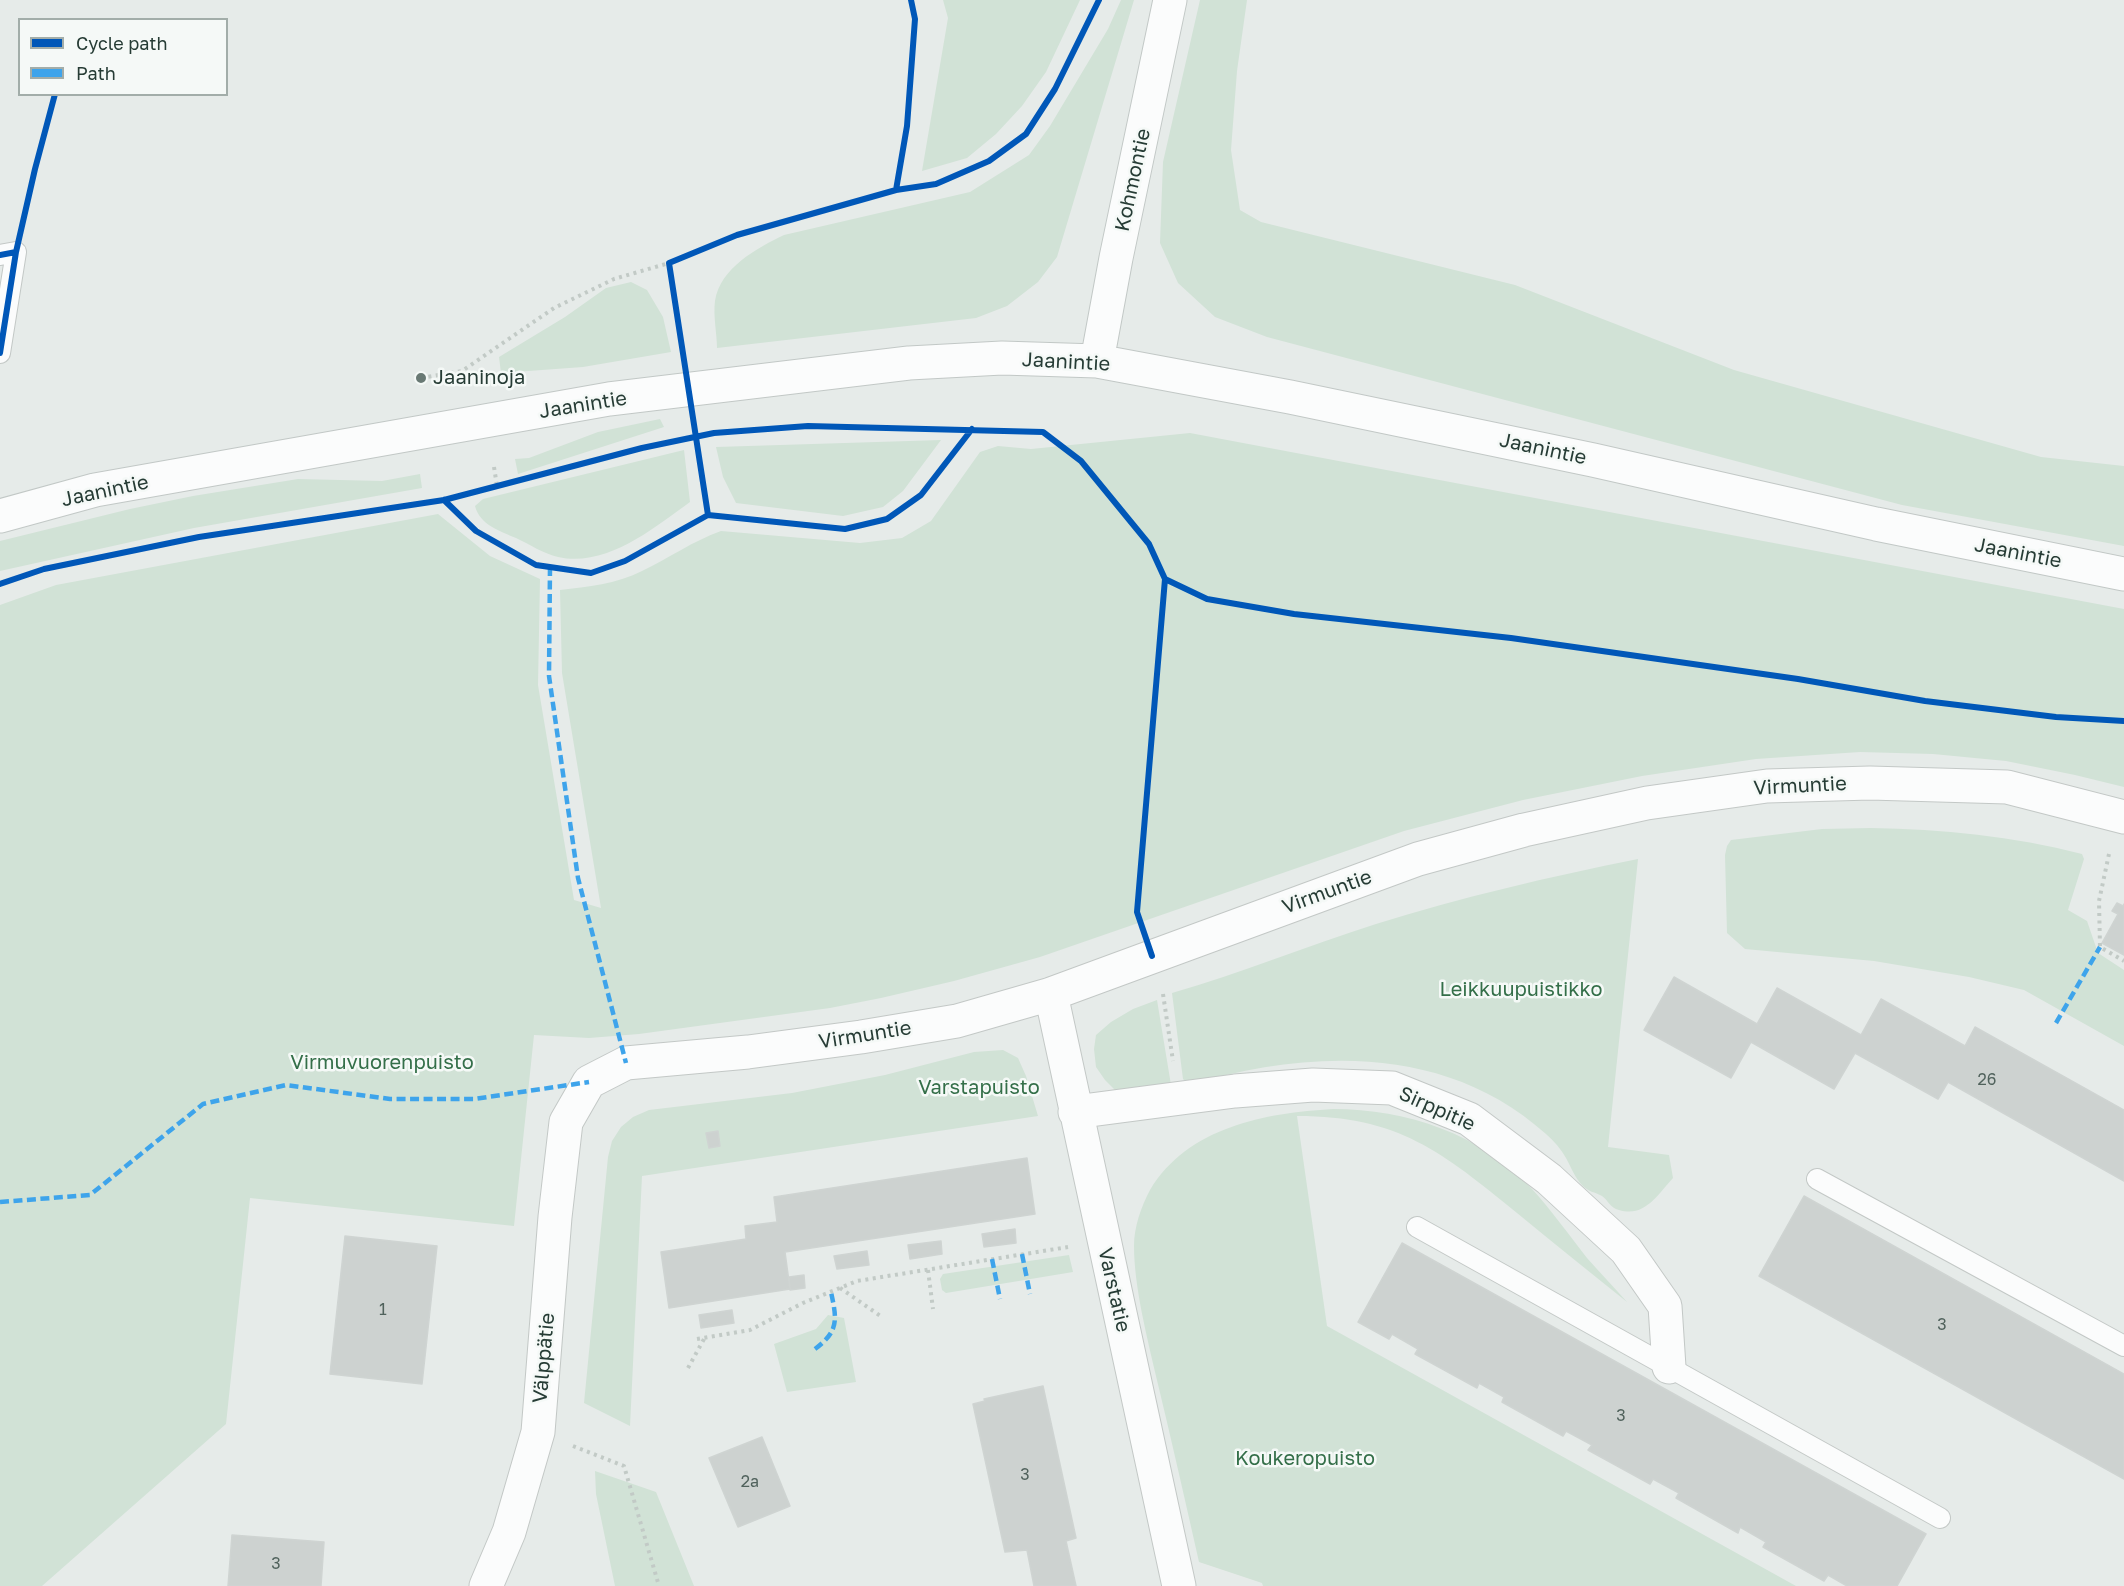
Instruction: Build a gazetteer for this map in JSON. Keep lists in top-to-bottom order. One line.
{"streets":{"street":["Kohmontie","Jaanintie","Virmuntie","Sirppitie","Varstatie","Välppätie"]},"crossings":[["Kohmontie","Jaanintie"],["Virmuntie","Varstatie"],["Virmuntie","Välppätie"],["Sirppitie","Varstatie"]],"parks":["Leikkuupuistikko","Virmuvuorenpuisto","Varstapuisto","Koukeropuisto"],"places":["Jaaninoja"],"house_numbers":["26","1","3","3","3","2a","3"],"legend":["Cycle path","Path"]}
